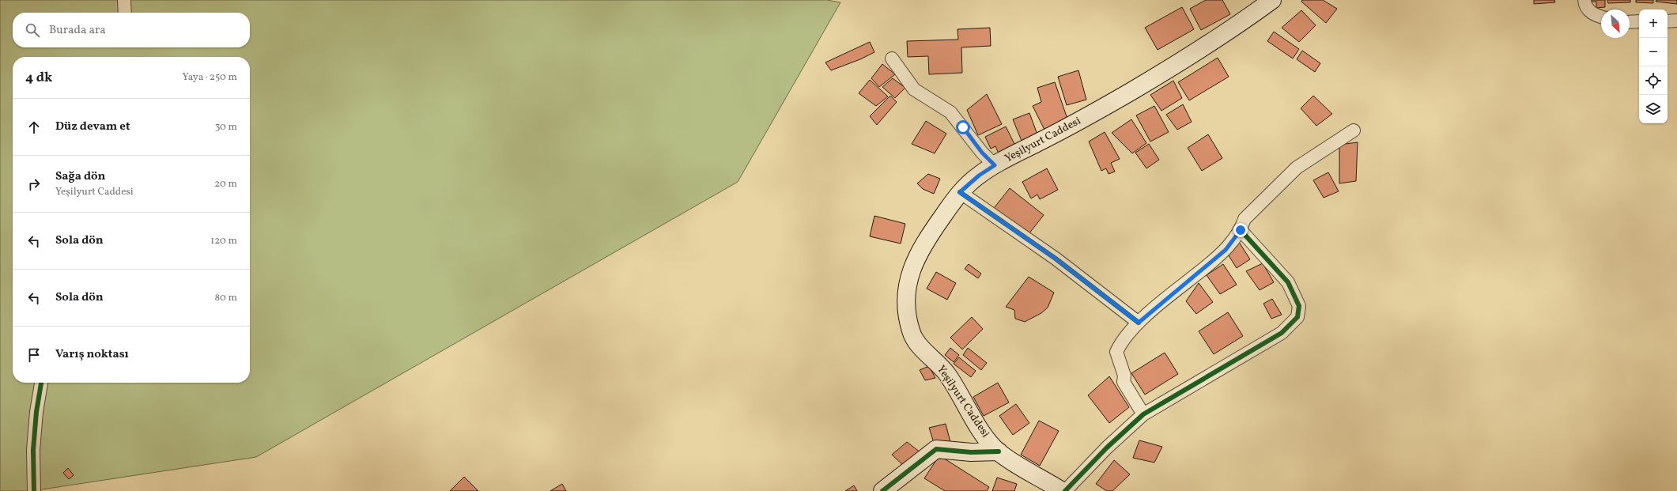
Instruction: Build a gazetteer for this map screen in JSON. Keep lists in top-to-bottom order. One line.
{"streets":{"main road":["Yeşilyurt Caddesi"]},"north":"bottom right","page":{"map_buttons":["+","−"],"search":"Burada ara","heading":["4 dk","Yaya · 250 m"],"list":[["Düz devam et","30 m"],["Sağa dön","Yeşilyurt Caddesi","20 m"],["Sola dön","120 m"],["Sola dön","80 m"],"Varış noktası"]}}
